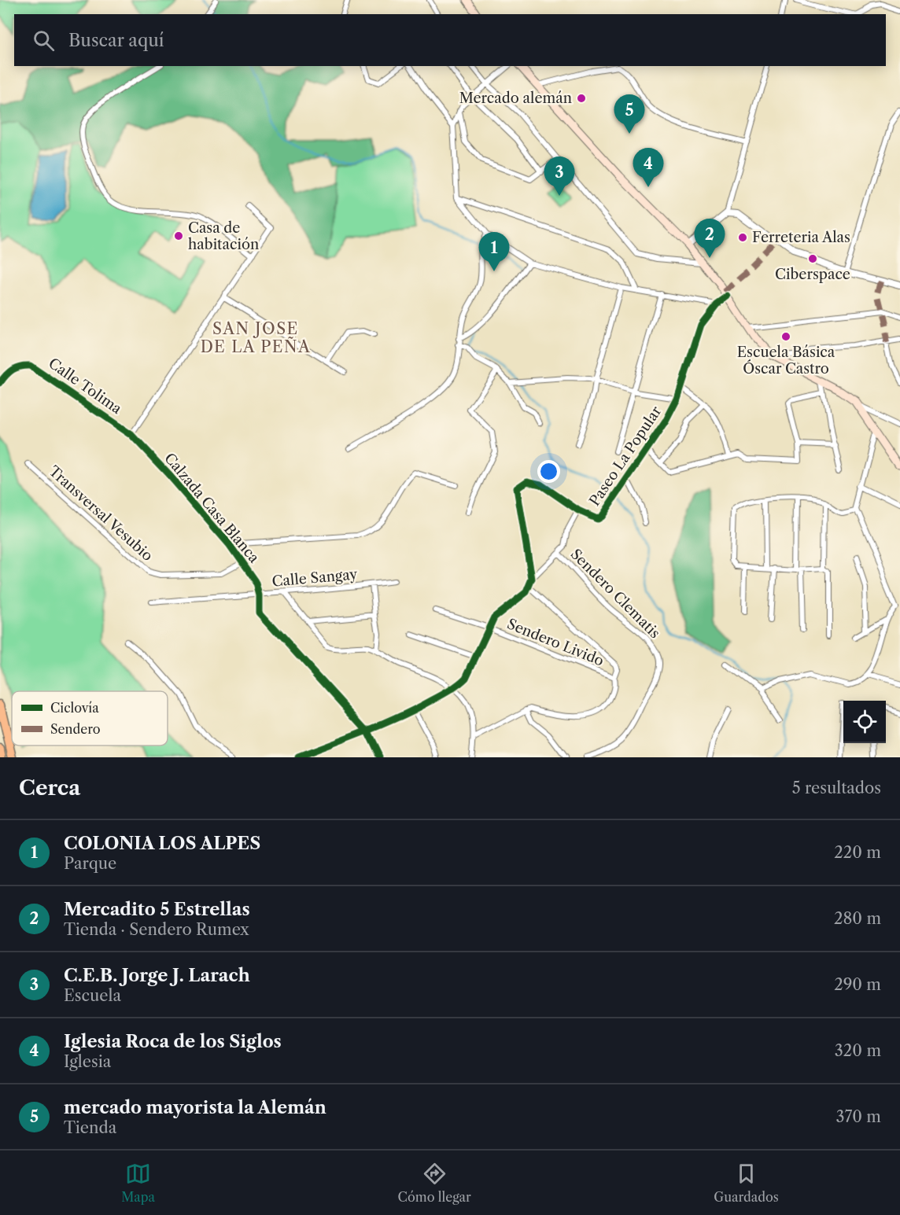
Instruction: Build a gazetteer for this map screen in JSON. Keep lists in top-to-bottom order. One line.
{"streets":{"street":["Calle Tolima","Paseo La Popular","Calzada Casa Blanca","Transversal Vesubio","Calle Sangay","Sendero Clematis","Sendero Livido"]},"crossings":[["Calle Tolima","Calzada Casa Blanca"],["Calzada Casa Blanca","Transversal Vesubio"],["Calzada Casa Blanca","Calle Sangay"]],"districts":["SAN JOSE DE LA PEÑA"],"places":["Mercado alemán","Casa de habitación","Ferreteria Alas","Ciberspace","Escuela Básica Óscar Castro"],"legend":["Ciclovía","Sendero"],"page":{"search":"Buscar aquí","pins":["5","4","3","2","1"],"heading":["Cerca","5 resultados"],"list":[{"mark":"1","name":"COLONIA LOS ALPES","note":"Parque","value":"220 m"},{"mark":"2","name":"Mercadito 5 Estrellas","note":"Tienda · Sendero Rumex","value":"280 m"},{"mark":"3","name":"C.E.B. Jorge J. Larach","note":"Escuela","value":"290 m"},{"mark":"4","name":"Iglesia Roca de los Siglos","note":"Iglesia","value":"320 m"},{"mark":"5","name":"mercado mayorista la Alemán","note":"Tienda","value":"370 m"}],"nav":["Mapa","Cómo llegar","Guardados"]}}
